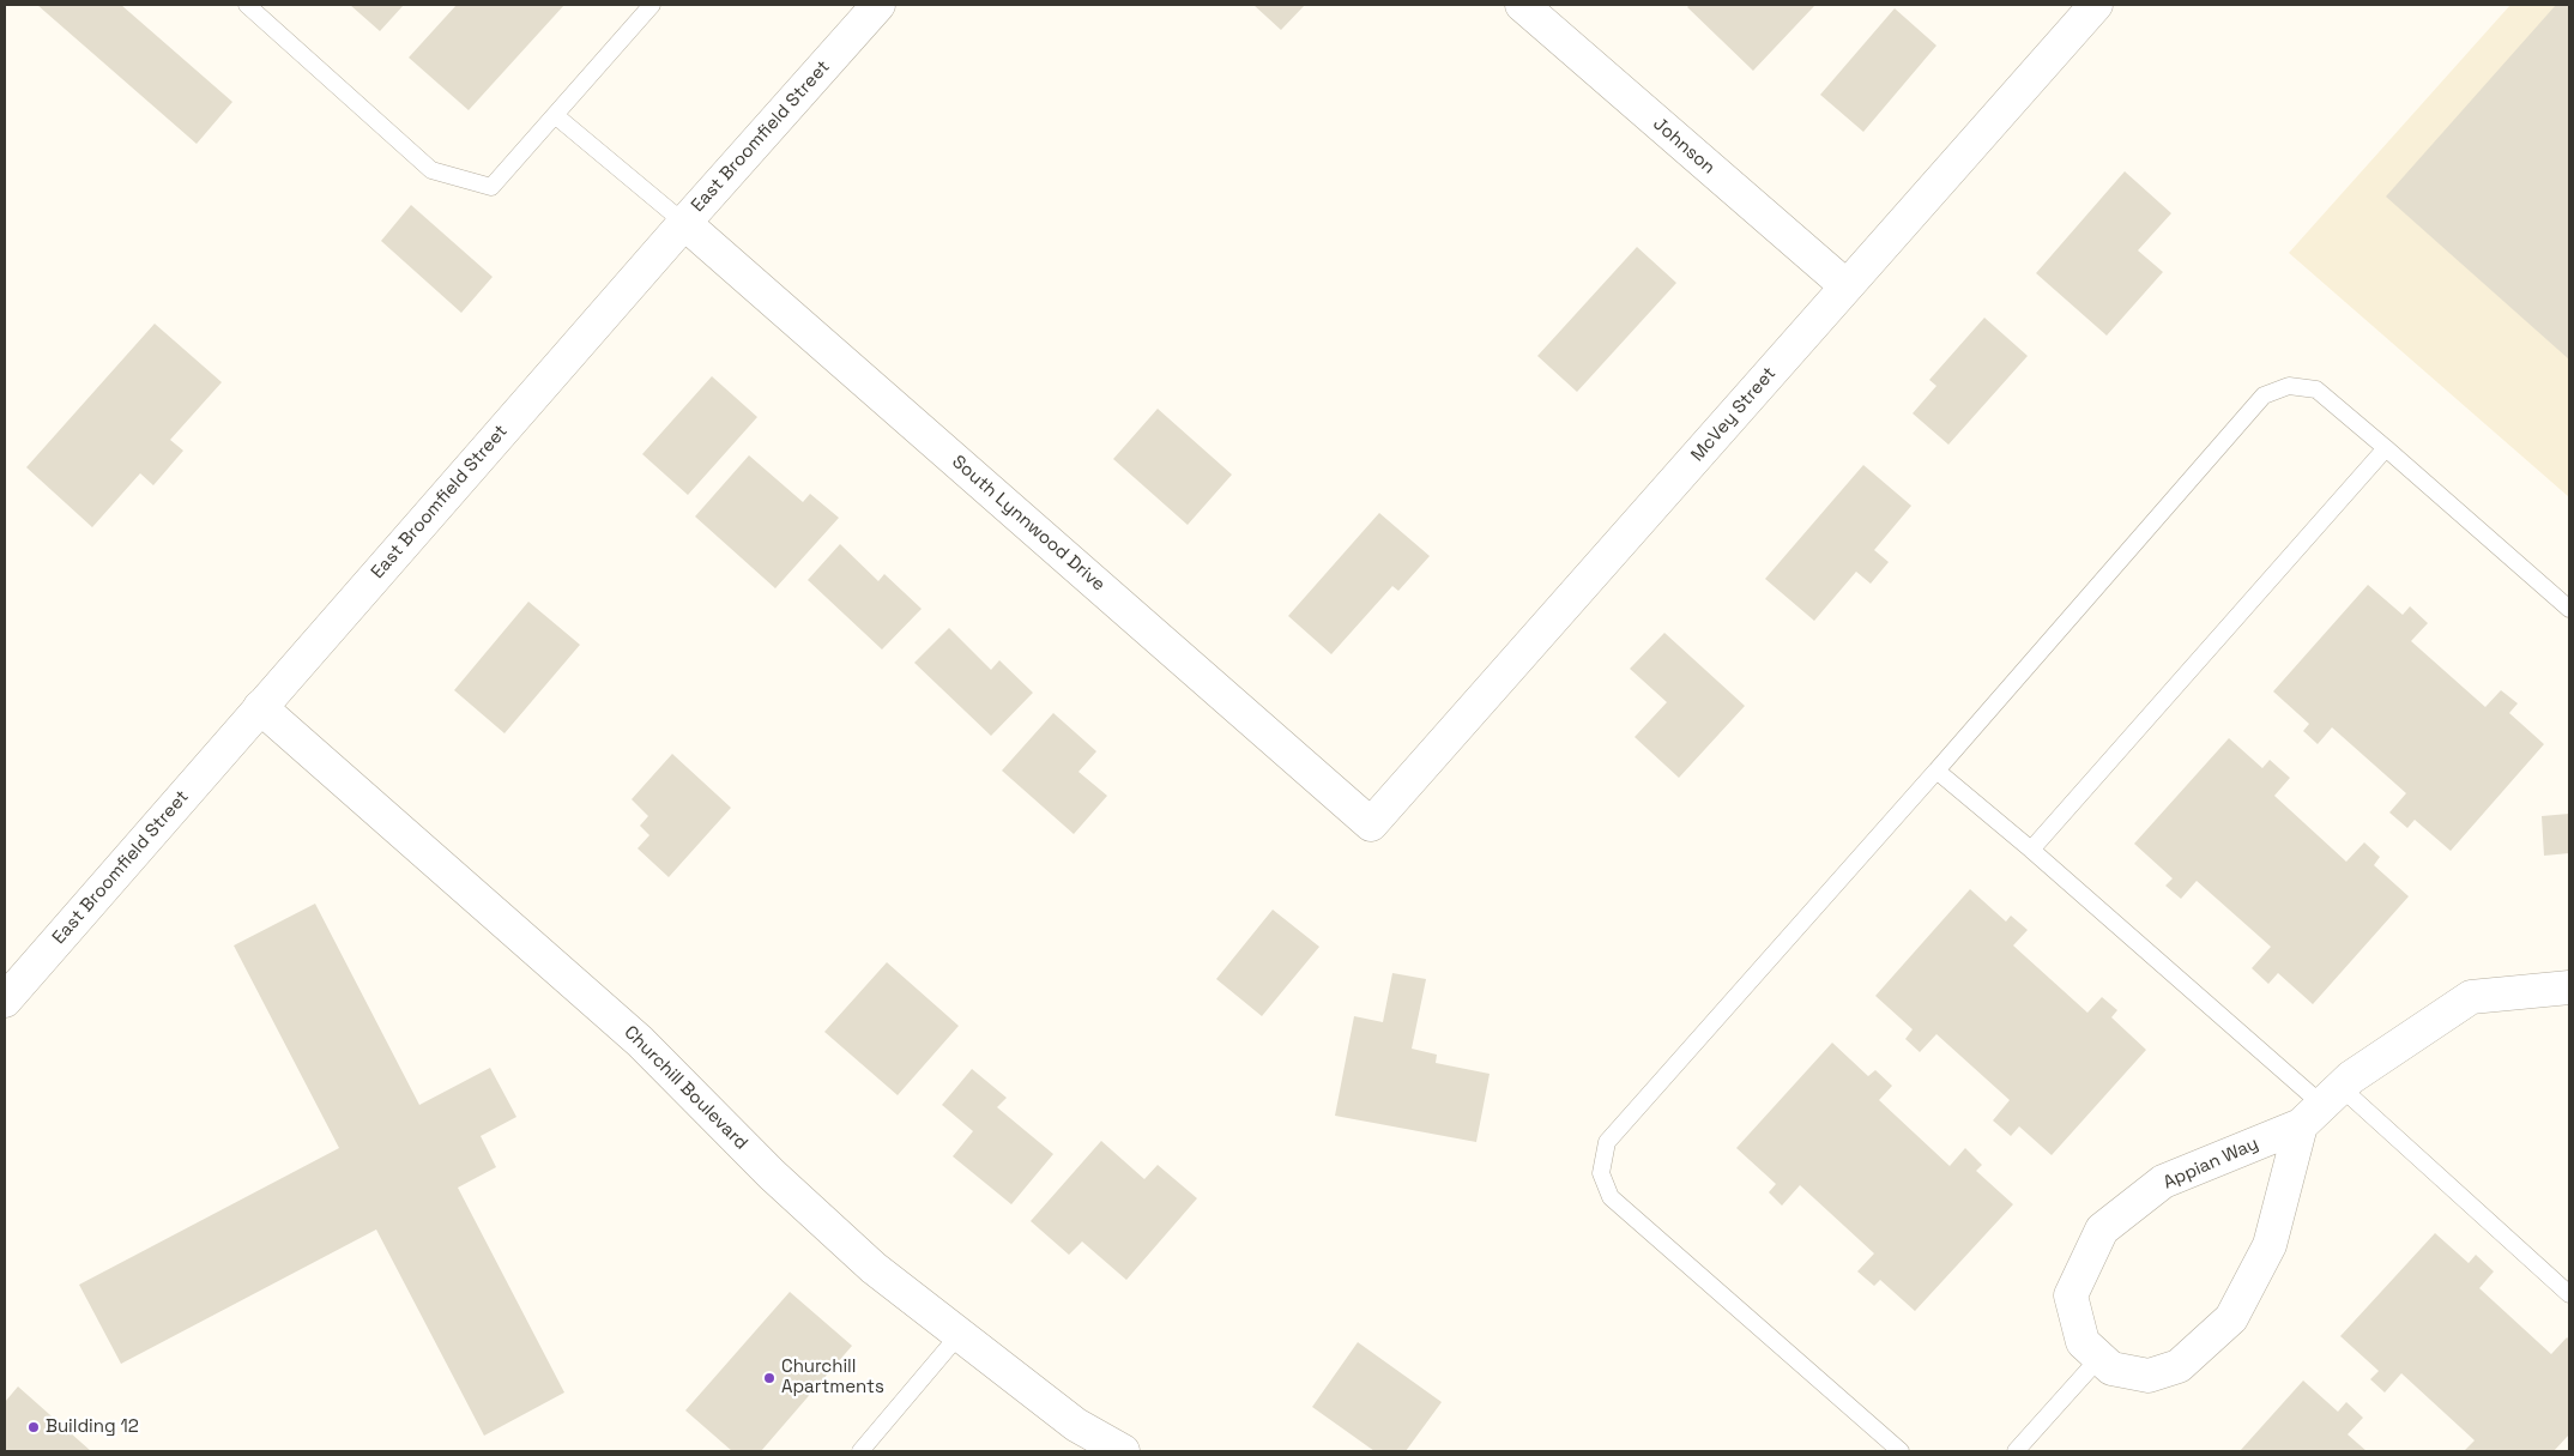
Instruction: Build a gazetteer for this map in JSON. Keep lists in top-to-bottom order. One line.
{"streets":{"street":["East Broomfield Street","Johnson","McVey Street","South Lynnwood Drive","Churchill Boulevard","Appian Way"]},"crossings":[["East Broomfield Street","South Lynnwood Drive"],["East Broomfield Street","Churchill Boulevard"],["Johnson","McVey Street"],["McVey Street","South Lynnwood Drive"]],"places":["Churchill Apartments","Building 12"]}
